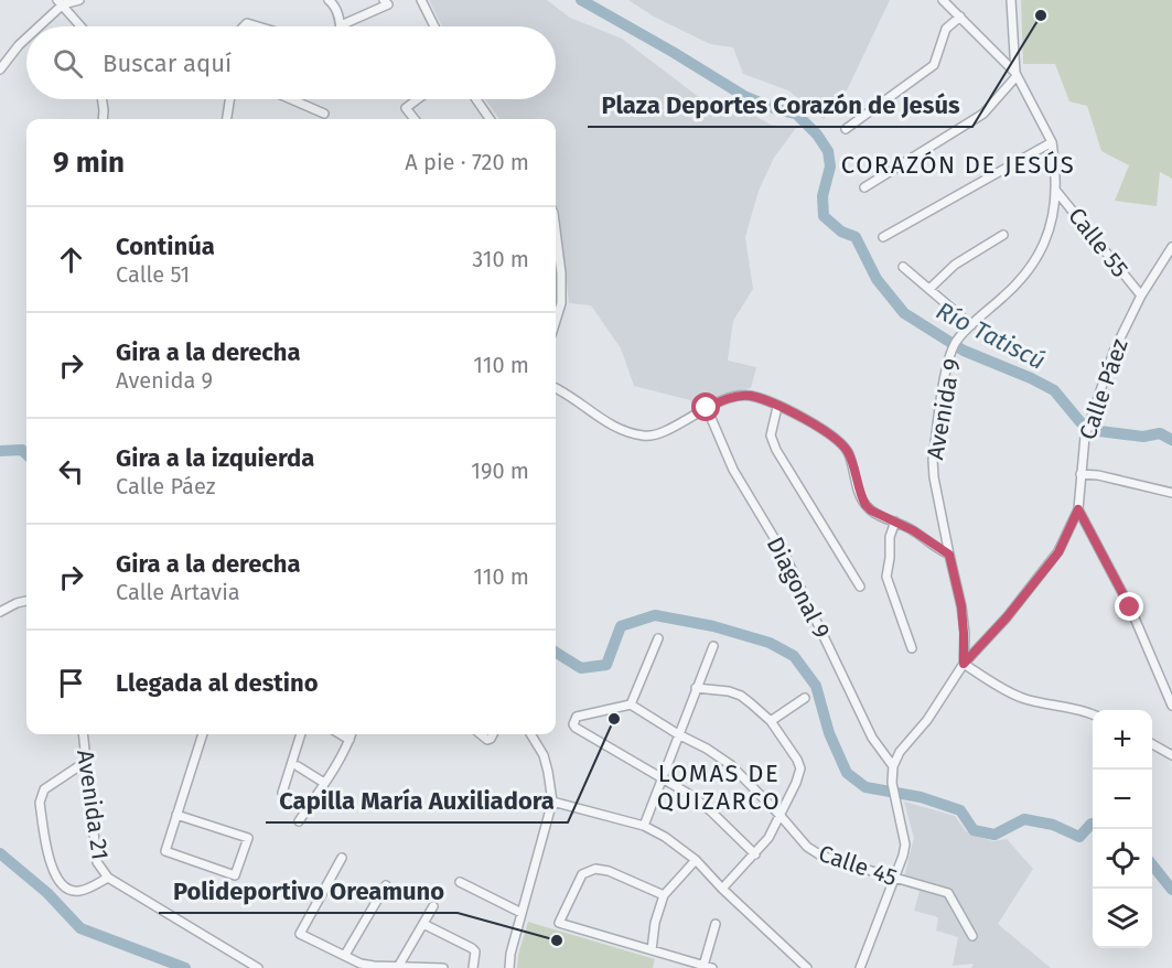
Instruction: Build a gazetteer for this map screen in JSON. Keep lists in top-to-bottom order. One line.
{"streets":{"street":["Calle 55","Calle Páez","Avenida 9","Diagonal 9","Avenida 21","Calle 45"]},"crossings":[["Calle 55","Calle Páez"],["Calle 55","Avenida 9"],["Calle Páez","Avenida 9"]],"districts":["CORAZÓN DE JESÚS","LOMAS DE QUIZARCO"],"water":["Río Tatiscú"],"places":["Plaza Deportes Corazón de Jesús","Capilla María Auxiliadora","Polideportivo Oreamuno"],"page":{"search":"Buscar aquí","heading":["9 min","A pie · 720 m"],"list":[["Continúa","Calle 51","310 m"],["Gira a la derecha","Avenida 9","110 m"],["Gira a la izquierda","Calle Páez","190 m"],["Gira a la derecha","Calle Artavia","110 m"],"Llegada al destino"],"map_buttons":["+","−"]}}
